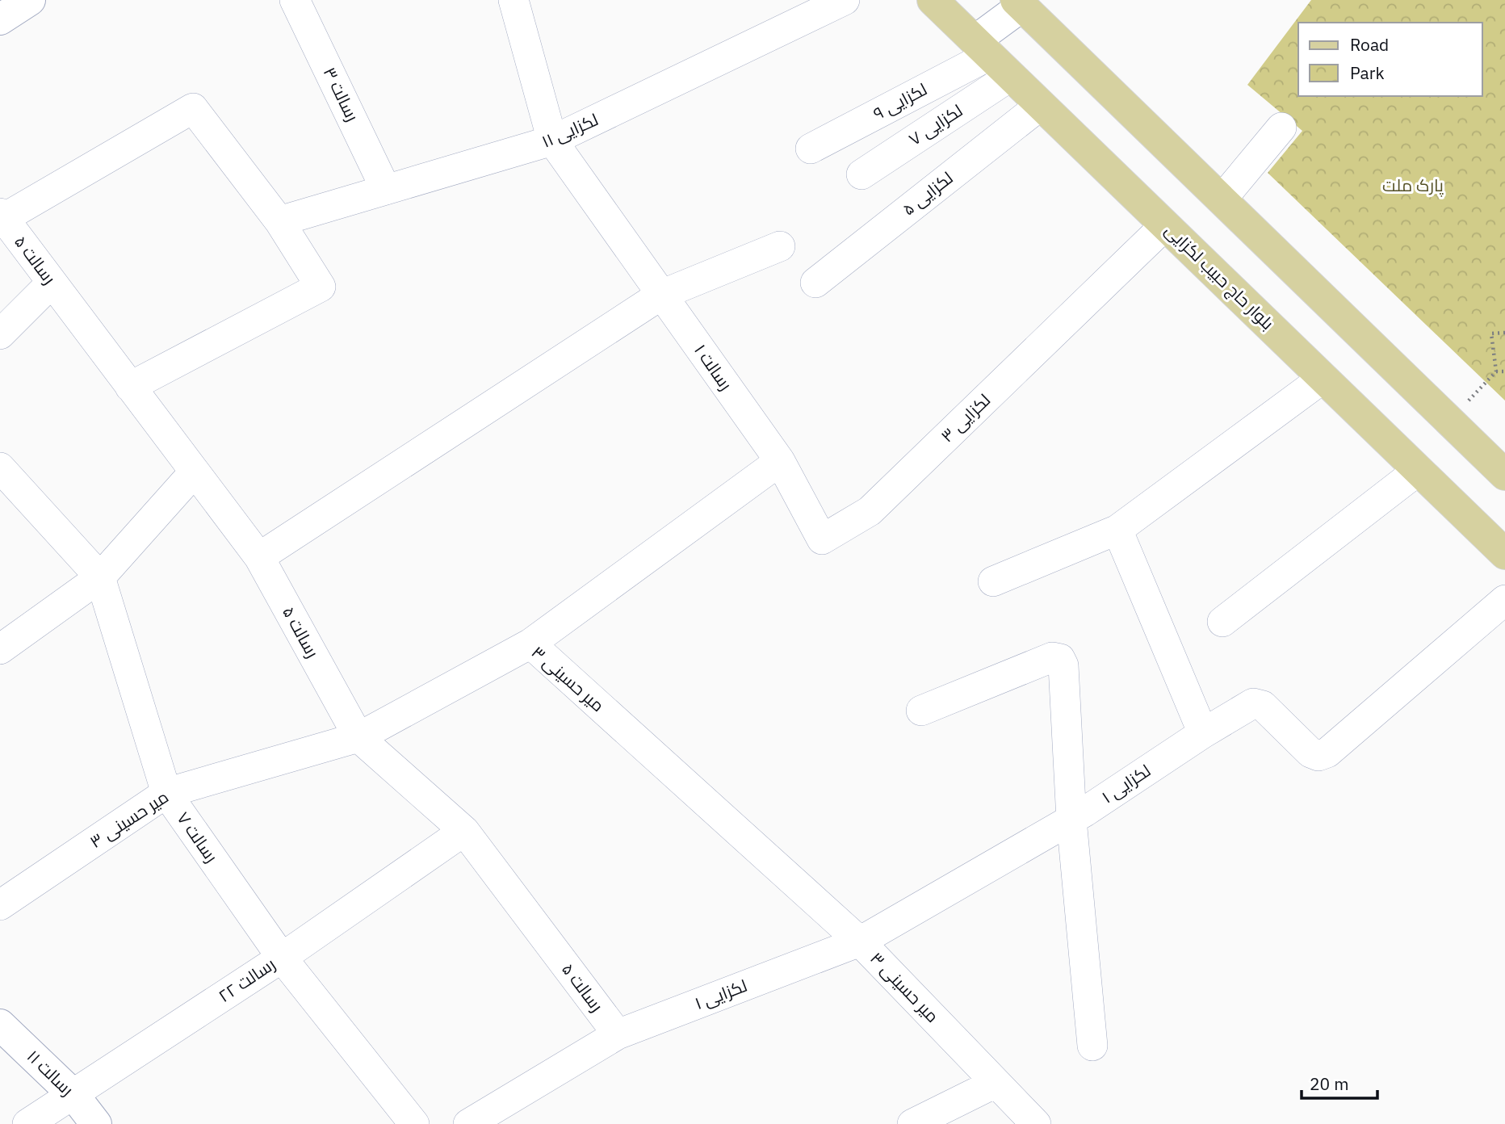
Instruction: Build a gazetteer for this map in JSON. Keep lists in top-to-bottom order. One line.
{"streets":{"main road":["بلوار حاج حبیب لکزايی"],"street":["رسالت ۳","لکزایی ۹","لکزایی ۷","لکزایی ۱۱","لکزایی ۵","رسالت ۵","رسالت ۱","لکزایی ۳","میر حسینی ۳","لکزایی ۱","رسالت ۷","رسالت ۲۲","رسالت ۱۱"]},"crossings":[["رسالت ۳","لکزایی ۱۱"],["لکزایی ۹","لکزایی ۷"],["لکزایی ۹","بلوار حاج حبیب لکزايی"],["لکزایی ۷","بلوار حاج حبیب لکزايی"],["لکزایی ۱۱","رسالت ۱"],["لکزایی ۵","بلوار حاج حبیب لکزايی"],["رسالت ۵","میر حسینی ۳"],["رسالت ۵","لکزایی ۱"],["رسالت ۵","رسالت ۲۲"],["بلوار حاج حبیب لکزايی","لکزایی ۳"],["رسالت ۱","لکزایی ۳"],["میر حسینی ۳","لکزایی ۱"],["میر حسینی ۳","رسالت ۷"],["رسالت ۷","رسالت ۲۲"],["رسالت ۲۲","رسالت ۱۱"]],"parks":["پارک ملت"],"legend":["Road","Park"],"scale_bar":"20 m"}
